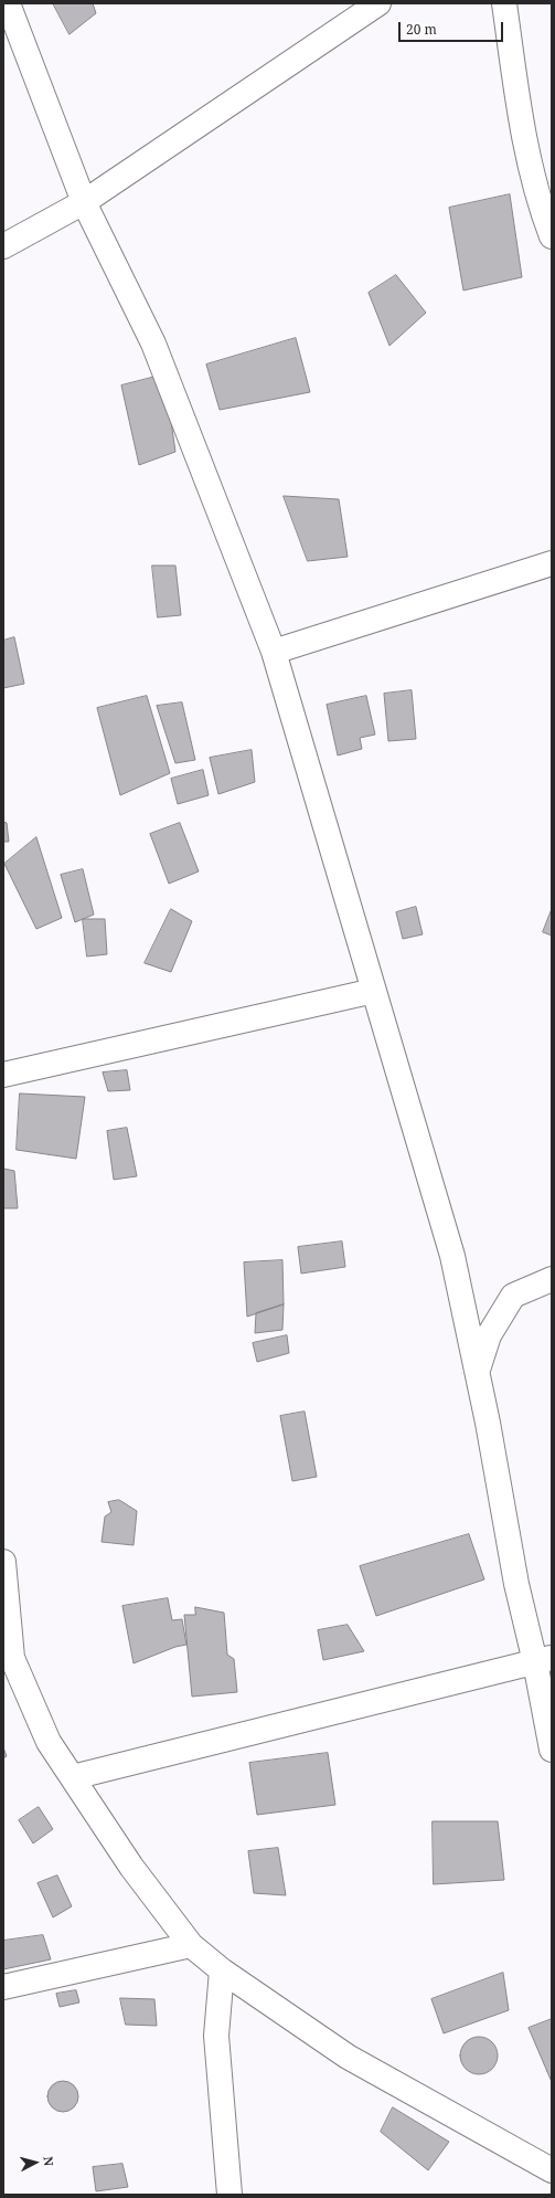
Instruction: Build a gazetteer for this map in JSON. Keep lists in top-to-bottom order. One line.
{"scale_bar":"20 m","north":"right"}
